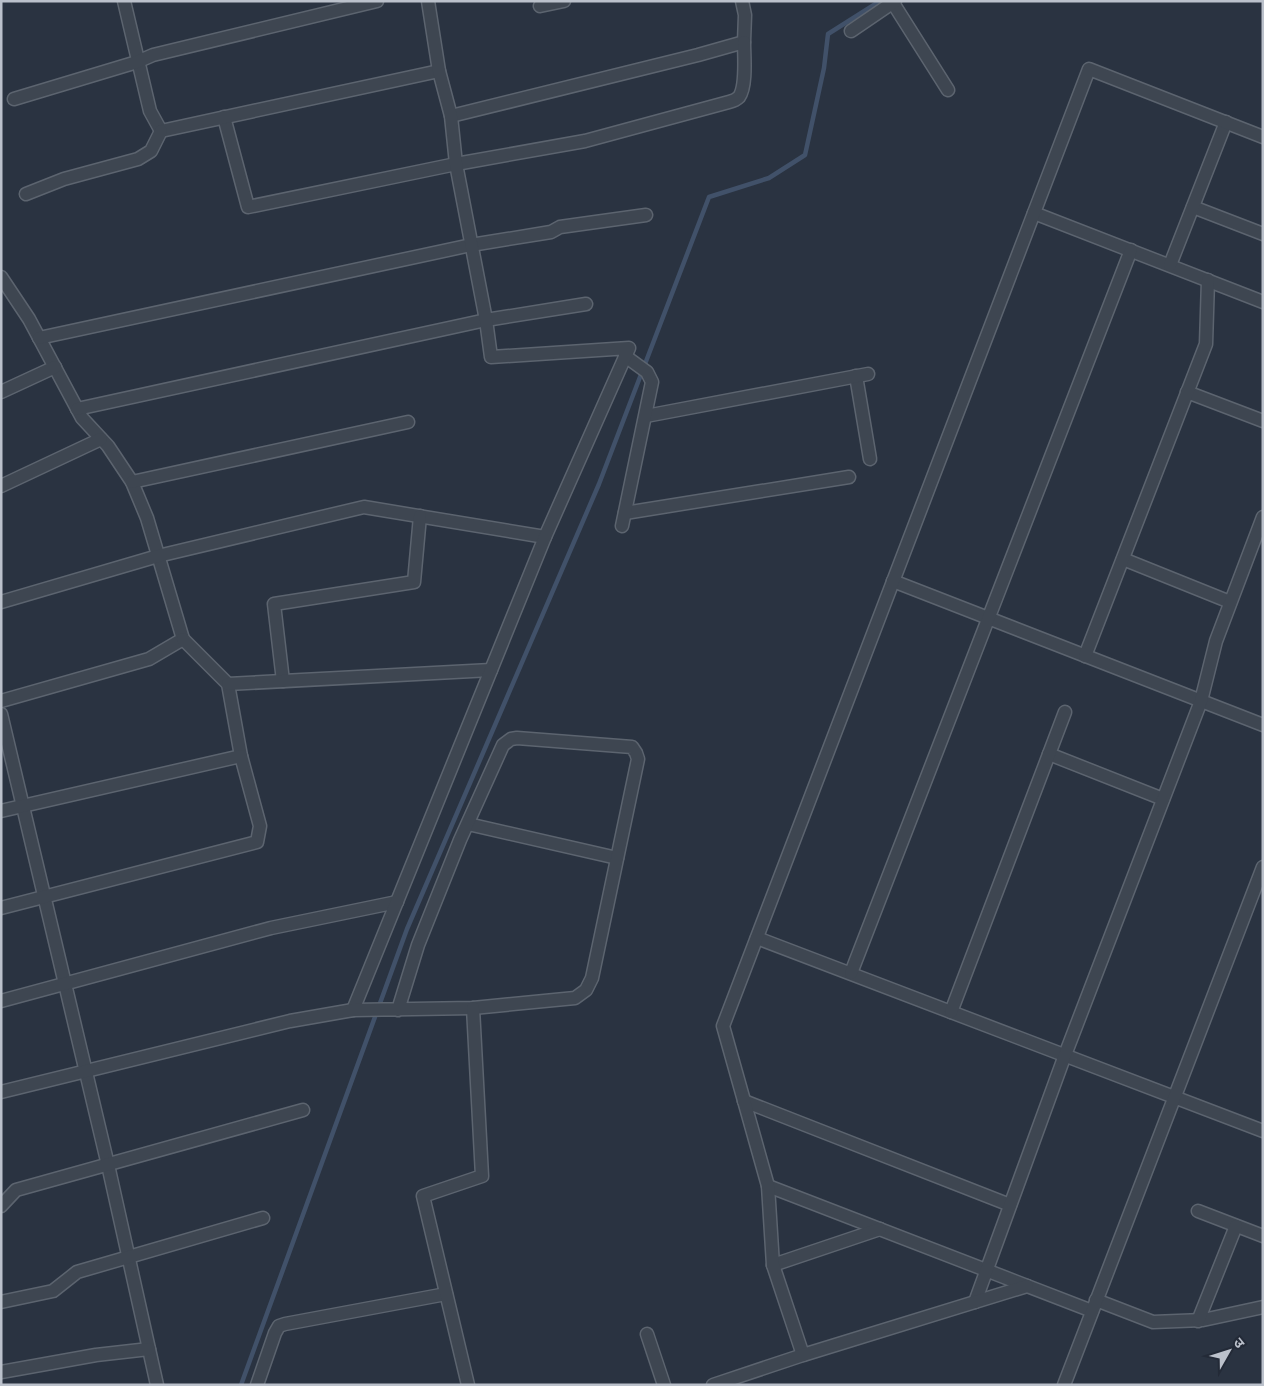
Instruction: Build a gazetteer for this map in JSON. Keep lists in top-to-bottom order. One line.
{"north":"top right"}
